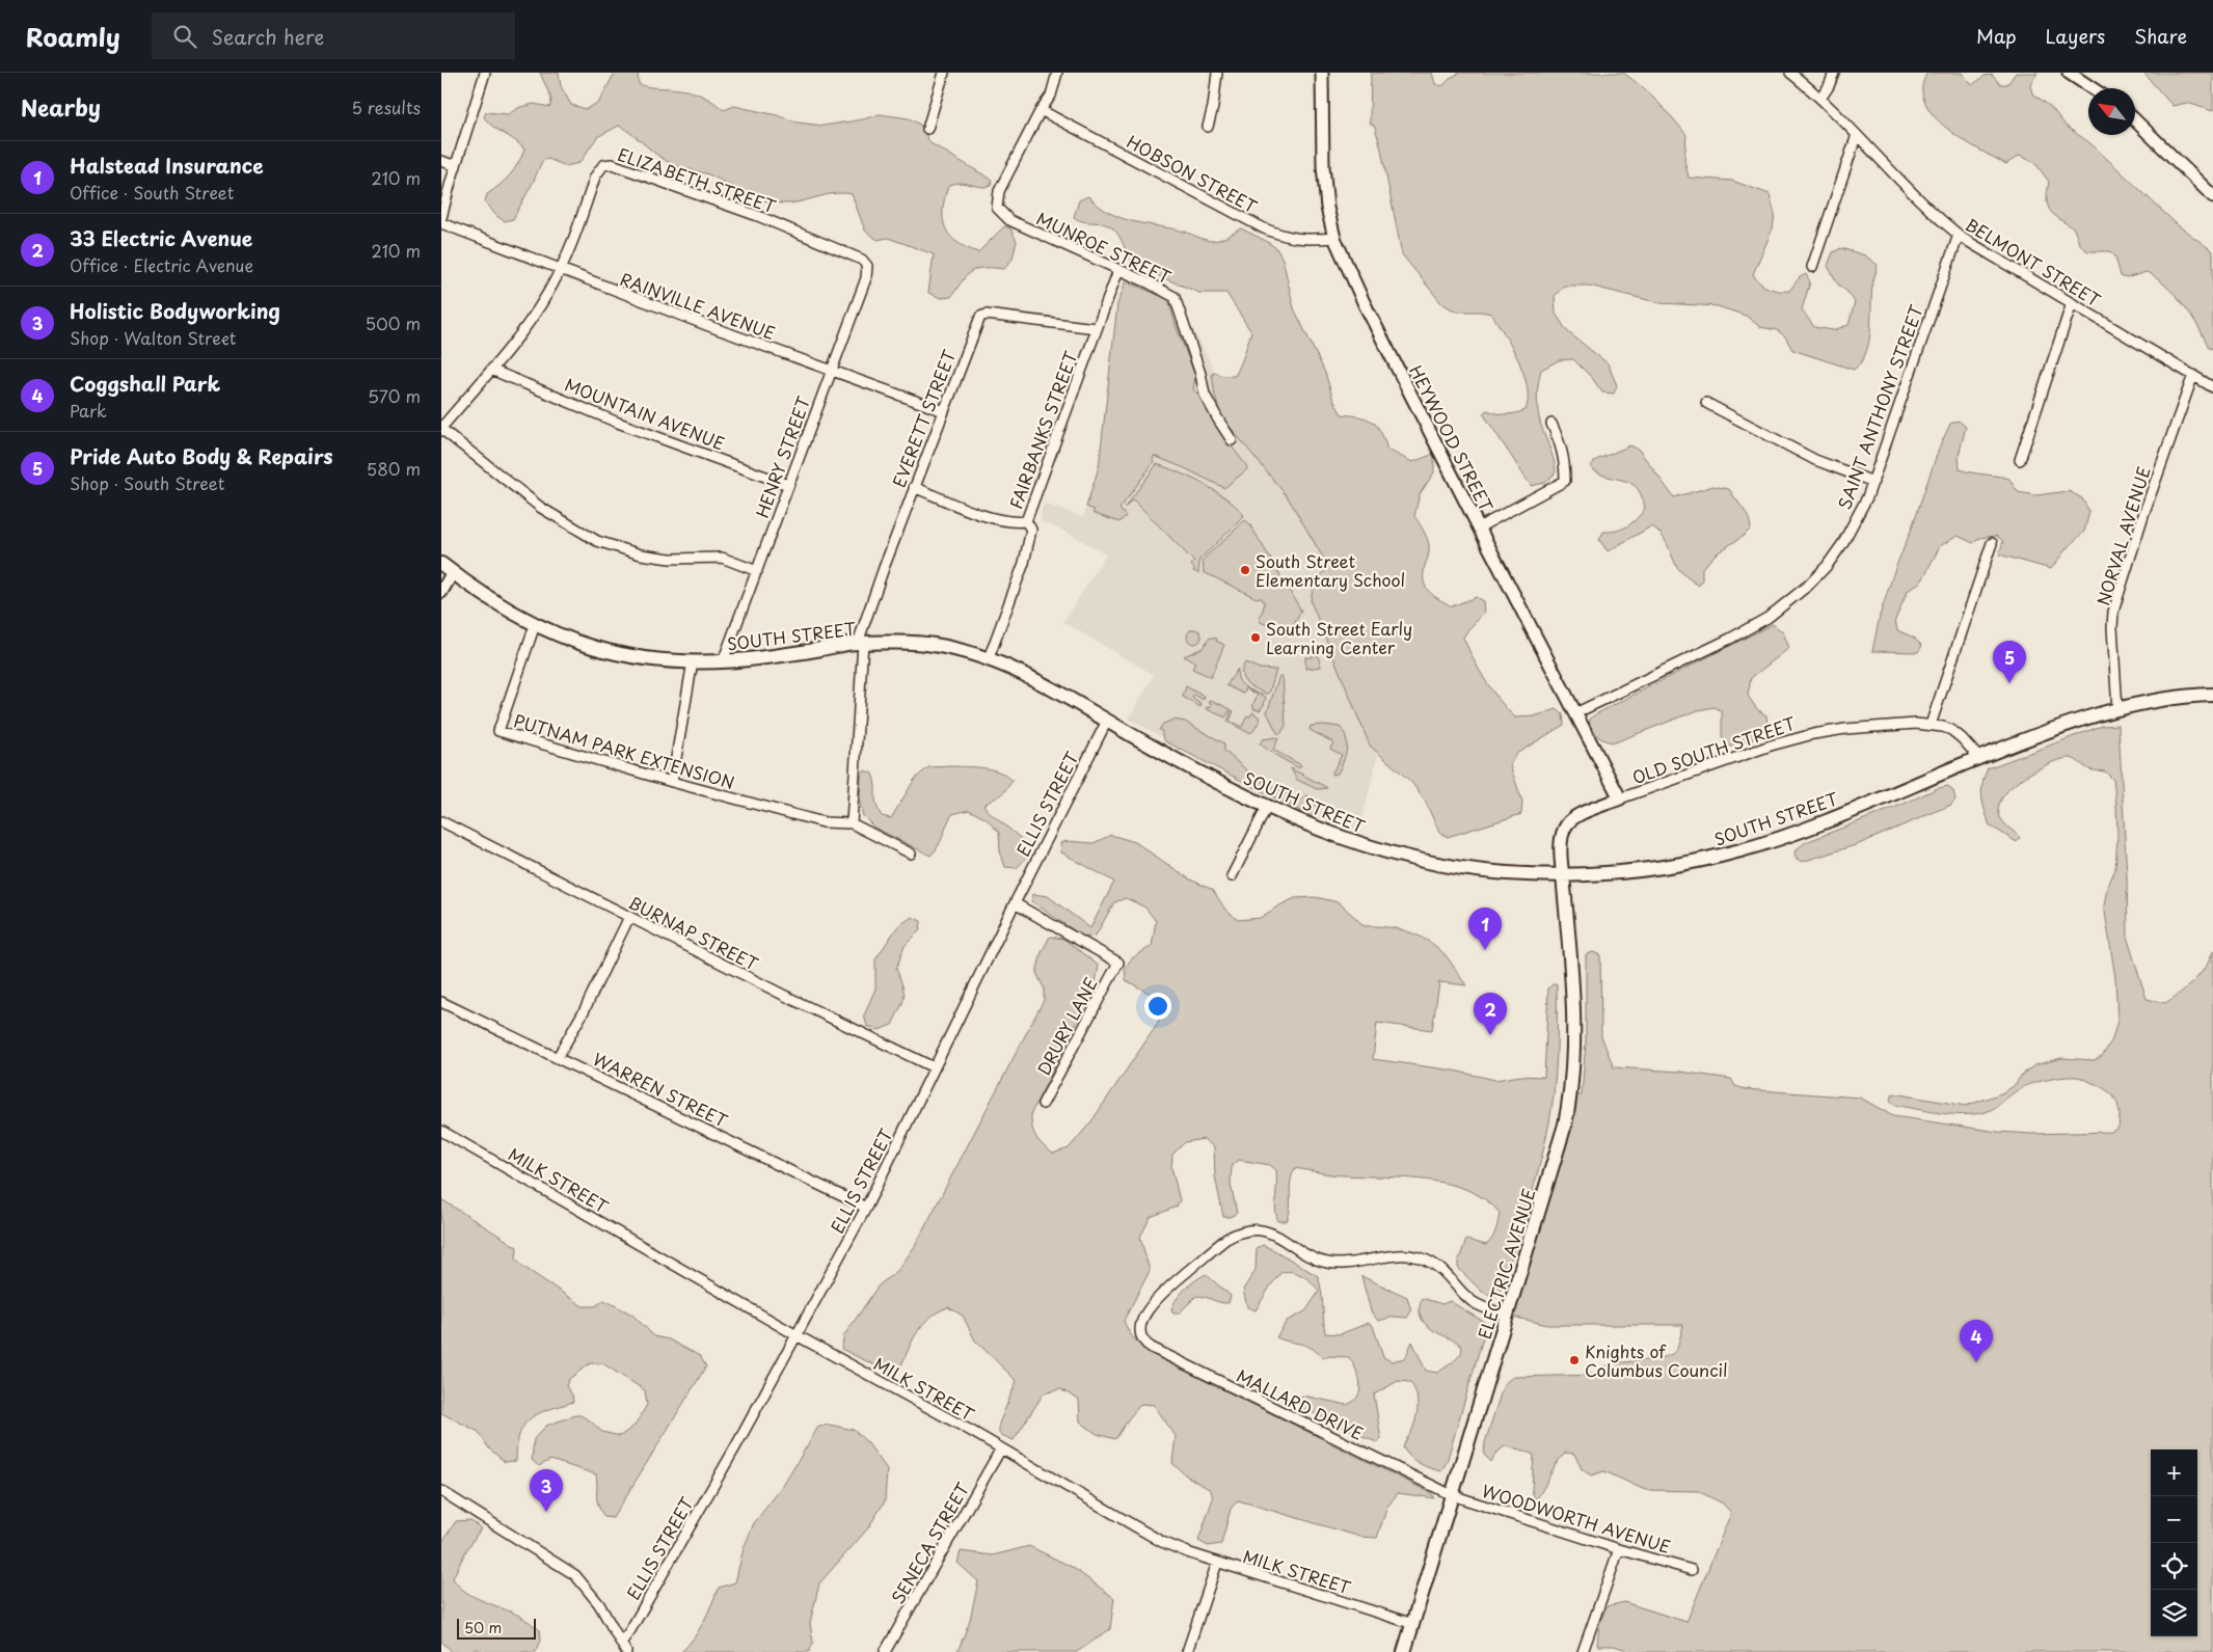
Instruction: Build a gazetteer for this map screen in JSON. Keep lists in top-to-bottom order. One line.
{"streets":{"main road":["SOUTH STREET","ELECTRIC AVENUE"],"street":["HOBSON STREET","ELIZABETH STREET","MUNROE STREET","BELMONT STREET","RAINVILLE AVENUE","SAINT ANTHONY STREET","MOUNTAIN AVENUE","EVERETT STREET","FAIRBANKS STREET","HEYWOOD STREET","HENRY STREET","NORVAL AVENUE","OLD SOUTH STREET","PUTNAM PARK EXTENSION","ELLIS STREET","BURNAP STREET","DRURY LANE","WARREN STREET","MILK STREET","MALLARD DRIVE","WOODWORTH AVENUE","SENECA STREET"]},"crossings":[["HOBSON STREET","MUNROE STREET"],["HOBSON STREET","HEYWOOD STREET"],["ELIZABETH STREET","RAINVILLE AVENUE"],["ELIZABETH STREET","MOUNTAIN AVENUE"],["ELIZABETH STREET","HENRY STREET"],["MUNROE STREET","FAIRBANKS STREET"],["BELMONT STREET","SAINT ANTHONY STREET"],["BELMONT STREET","NORVAL AVENUE"],["RAINVILLE AVENUE","EVERETT STREET"],["RAINVILLE AVENUE","HENRY STREET"],["SAINT ANTHONY STREET","HEYWOOD STREET"],["MOUNTAIN AVENUE","HENRY STREET"],["EVERETT STREET","FAIRBANKS STREET"],["EVERETT STREET","SOUTH STREET"],["EVERETT STREET","PUTNAM PARK EXTENSION"],["FAIRBANKS STREET","SOUTH STREET"],["HEYWOOD STREET","OLD SOUTH STREET"],["HENRY STREET","SOUTH STREET"],["NORVAL AVENUE","SOUTH STREET"],["SOUTH STREET","OLD SOUTH STREET"],["SOUTH STREET","PUTNAM PARK EXTENSION"],["SOUTH STREET","ELLIS STREET"],["SOUTH STREET","ELECTRIC AVENUE"],["OLD SOUTH STREET","ELECTRIC AVENUE"],["ELLIS STREET","BURNAP STREET"],["ELLIS STREET","DRURY LANE"],["ELLIS STREET","WARREN STREET"],["ELLIS STREET","MILK STREET"],["MILK STREET","ELECTRIC AVENUE"],["MILK STREET","SENECA STREET"],["ELECTRIC AVENUE","MALLARD DRIVE"],["ELECTRIC AVENUE","WOODWORTH AVENUE"],["MALLARD DRIVE","WOODWORTH AVENUE"]],"places":["South Street Elementary School","South Street Early Learning Center","Knights of Columbus Council"],"scale_bar":"50 m","north":"top left","page":{"header":"Roamly","search":"Search here","nav":["Map","Layers","Share"],"heading":["Nearby","5 results"],"list":[{"mark":"1","name":"Halstead Insurance","note":"Office · South Street","value":"210 m"},{"mark":"2","name":"33 Electric Avenue","note":"Office · Electric Avenue","value":"210 m"},{"mark":"3","name":"Holistic Bodyworking","note":"Shop · Walton Street","value":"500 m"},{"mark":"4","name":"Coggshall Park","note":"Park","value":"570 m"},{"mark":"5","name":"Pride Auto Body & Repairs","note":"Shop · South Street","value":"580 m"}],"pins":["5","1","2","4","3"],"map_buttons":["+","−"],"scale":"50 m"}}
